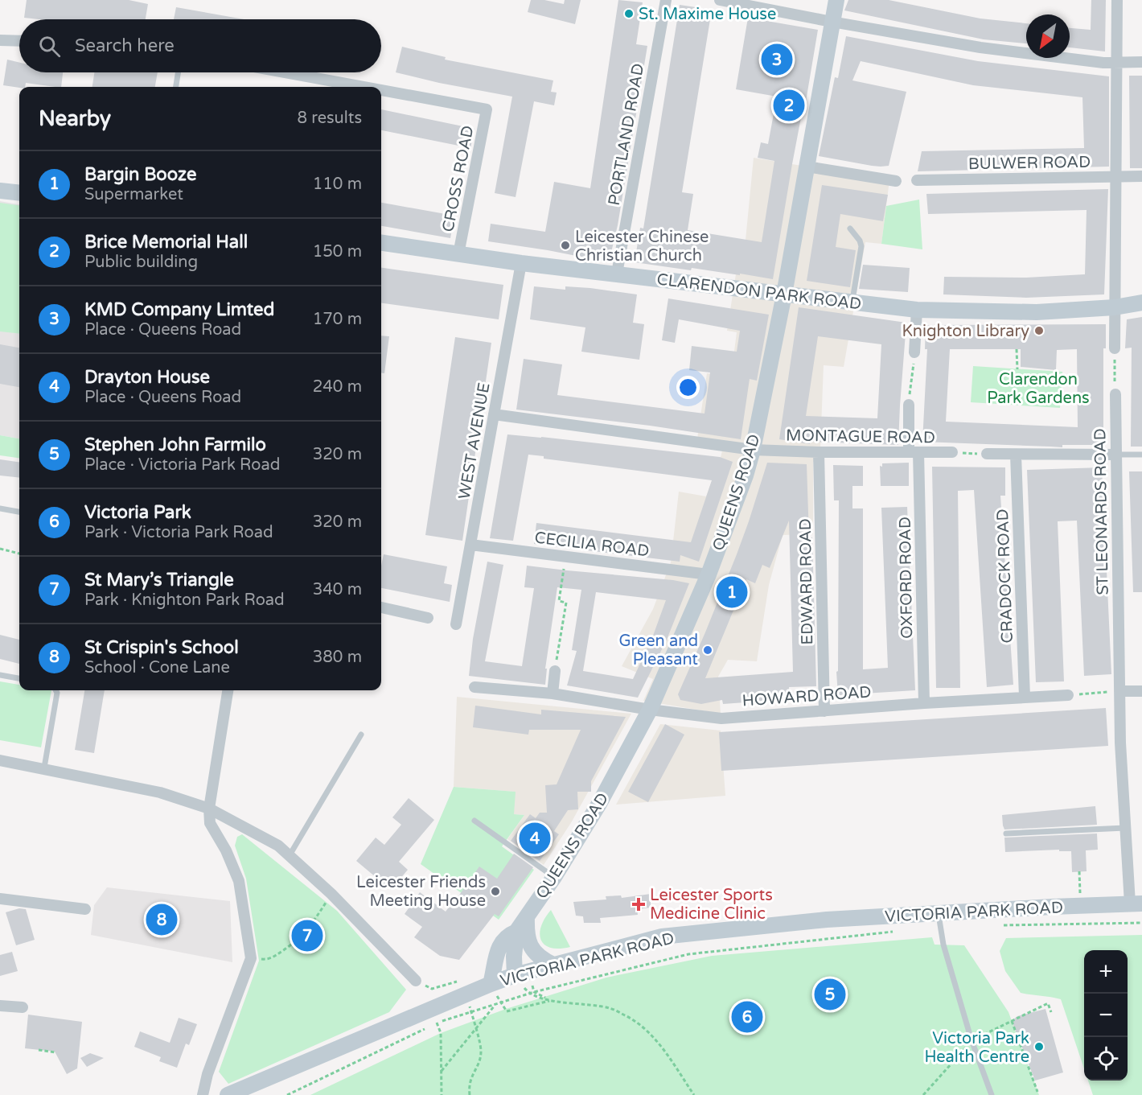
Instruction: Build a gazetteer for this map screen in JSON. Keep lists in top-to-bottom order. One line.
{"streets":{"street":["PORTLAND ROAD","BULWER ROAD","CROSS ROAD","CLARENDON PARK ROAD","MONTAGUE ROAD","WEST AVENUE","QUEENS ROAD","ST LEONARDS ROAD","CECILIA ROAD","CRADOCK ROAD","OXFORD ROAD","EDWARD ROAD","HOWARD ROAD","VICTORIA PARK ROAD"]},"crossings":[["PORTLAND ROAD","CLARENDON PARK ROAD"],["CROSS ROAD","CLARENDON PARK ROAD"],["CLARENDON PARK ROAD","WEST AVENUE"],["CLARENDON PARK ROAD","QUEENS ROAD"],["MONTAGUE ROAD","WEST AVENUE"],["MONTAGUE ROAD","QUEENS ROAD"],["MONTAGUE ROAD","OXFORD ROAD"],["MONTAGUE ROAD","EDWARD ROAD"],["WEST AVENUE","CECILIA ROAD"],["QUEENS ROAD","CECILIA ROAD"],["QUEENS ROAD","HOWARD ROAD"],["QUEENS ROAD","VICTORIA PARK ROAD"],["ST LEONARDS ROAD","VICTORIA PARK ROAD"],["CRADOCK ROAD","HOWARD ROAD"],["OXFORD ROAD","HOWARD ROAD"],["EDWARD ROAD","HOWARD ROAD"]],"parks":["Clarendon Park Gardens"],"places":{"other":["St. Maxime House","Leicester Chinese Christian Church","Knighton Library","Green and Pleasant","Leicester Friends Meeting House","Victoria Park Health Centre"],"health":["Leicester Sports Medicine Clinic"]},"north":"bottom left","page":{"search":"Search here","pins":["3","2","1","4","8","7","5","6"],"heading":["Nearby","8 results"],"list":[{"mark":"1","name":"Bargin Booze","note":"Supermarket","value":"110 m"},{"mark":"2","name":"Brice Memorial Hall","note":"Public building","value":"150 m"},{"mark":"3","name":"KMD Company Limted","note":"Place · Queens Road","value":"170 m"},{"mark":"4","name":"Drayton House","note":"Place · Queens Road","value":"240 m"},{"mark":"5","name":"Stephen John Farmilo","note":"Place · Victoria Park Road","value":"320 m"},{"mark":"6","name":"Victoria Park","note":"Park · Victoria Park Road","value":"320 m"},{"mark":"7","name":"St Mary’s Triangle","note":"Park · Knighton Park Road","value":"340 m"},{"mark":"8","name":"St Crispin's School","note":"School · Cone Lane","value":"380 m"}],"map_buttons":["+","−"]}}
